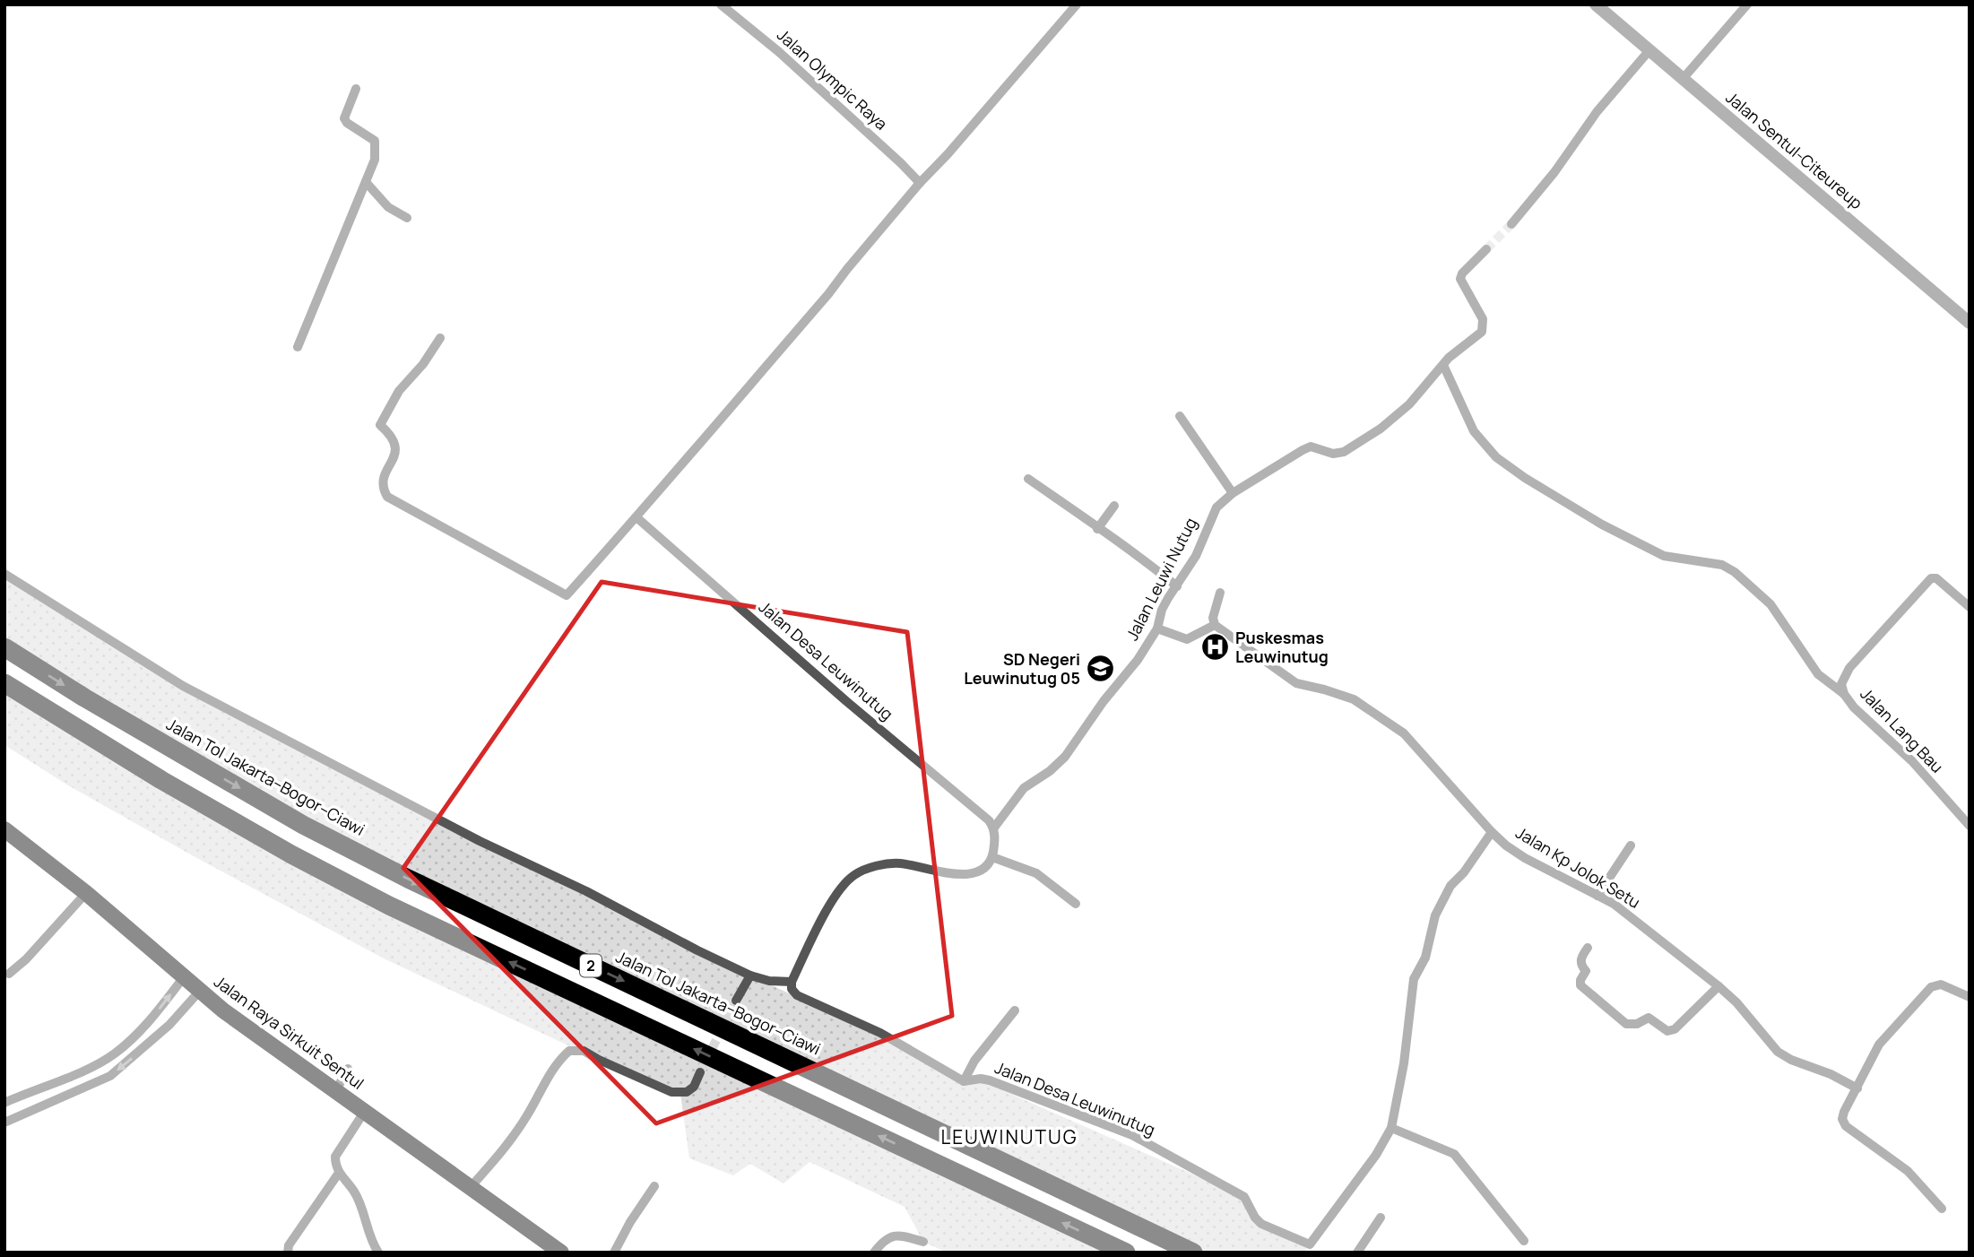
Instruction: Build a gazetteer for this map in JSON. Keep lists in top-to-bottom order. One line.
{"streets":{"highway":["Jalan Tol Jakarta–Bogor–Ciawi","2"],"main road":["Jalan Raya Sirkuit Sentul"],"street":["Jalan Olympic Raya","Jalan Sentul-Citeureup","Jalan Leuwi Nutug","Jalan Desa Leuwinutug","Jalan Lang Bau","Jalan Kp Jolok Setu"]},"crossings":[["Jalan Leuwi Nutug","Jalan Desa Leuwinutug"]],"districts":["LEUWINUTUG"],"places":{"hospital":["Puskesmas Leuwinutug"],"school or university":["SD Negeri Leuwinutug 05"]}}
